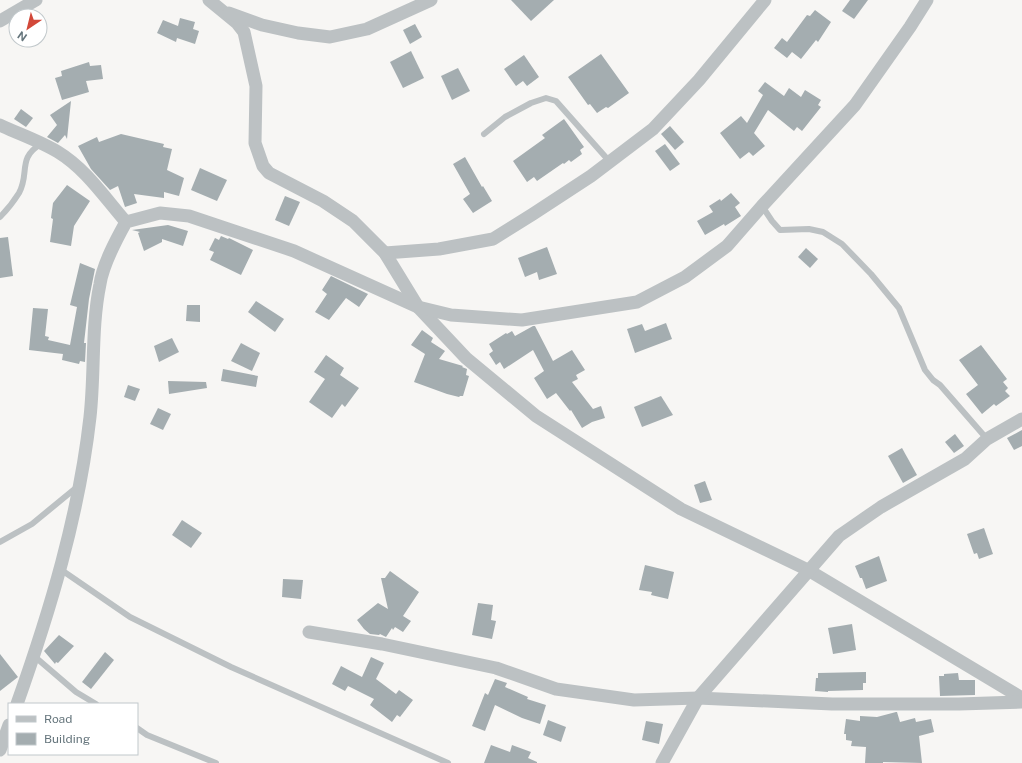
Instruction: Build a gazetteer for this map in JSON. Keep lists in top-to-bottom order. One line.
{"legend":["Road","Building"],"north":"bottom left"}
